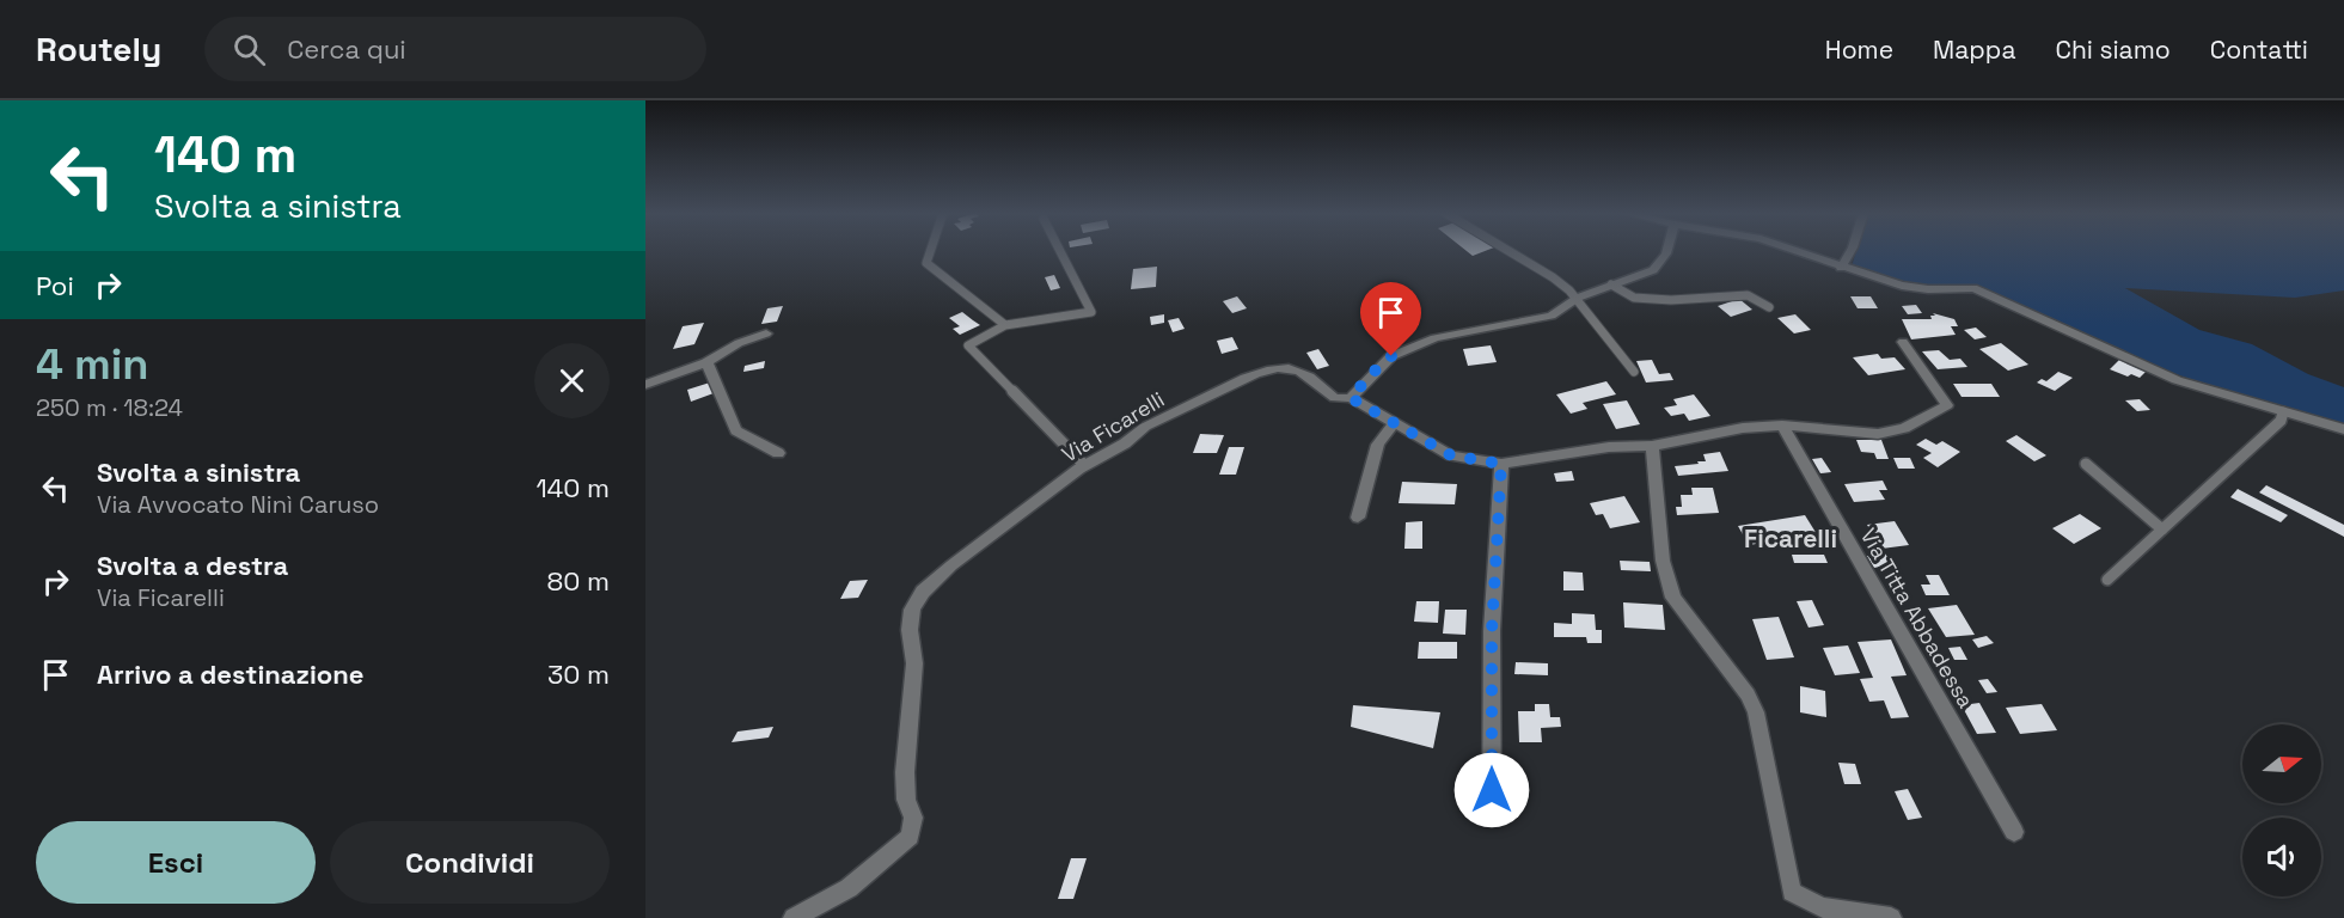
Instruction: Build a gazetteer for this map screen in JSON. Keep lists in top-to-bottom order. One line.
{"streets":{"street":["Via Ficarelli","Via Titta Abbadessa"]},"crossings":[["Via Ficarelli","Via Titta Abbadessa"]],"districts":["Ficarelli"],"north":"right","page":{"header":"Routely","search":"Cerca qui","nav":["Home","Mappa","Chi siamo","Contatti"],"turn":["140 m","Svolta a sinistra"],"then":"Poi","heading":["4 min","250 m · 18:24"],"list":[{"name":"Svolta a sinistra","note":"Via Avvocato Ninì Caruso","value":"140 m"},{"name":"Svolta a destra","note":"Via Ficarelli","value":"80 m"},{"name":"Arrivo a destinazione","value":"30 m"}],"buttons":["Esci","Condividi"]}}
